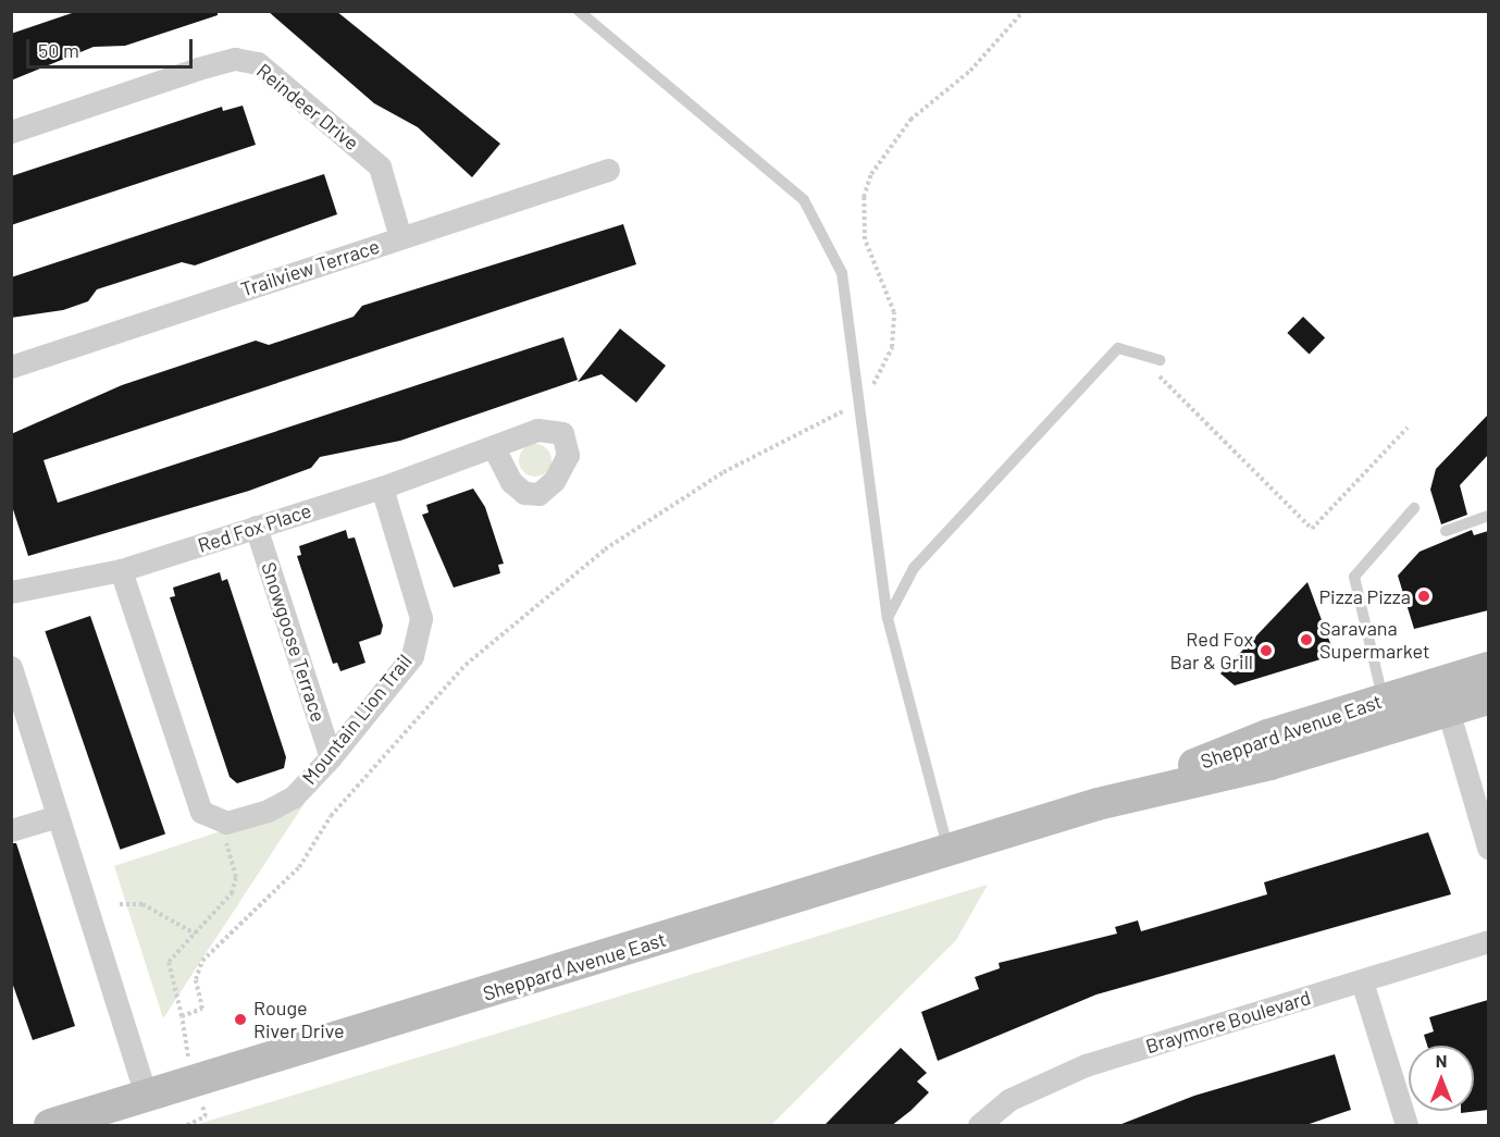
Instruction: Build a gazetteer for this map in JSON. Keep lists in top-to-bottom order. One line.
{"streets":{"main road":["Sheppard Avenue East"],"street":["Reindeer Drive","Trailview Terrace","Red Fox Place","Snowgoose Terrace","Mountain Lion Trail","Braymore Boulevard"]},"crossings":[["Reindeer Drive","Trailview Terrace"],["Red Fox Place","Snowgoose Terrace"],["Red Fox Place","Mountain Lion Trail"],["Snowgoose Terrace","Mountain Lion Trail"]],"places":["Pizza Pizza","Saravana Supermarket","Red Fox Bar & Grill","Rouge River Drive"],"scale_bar":"50 m","north":"top"}
